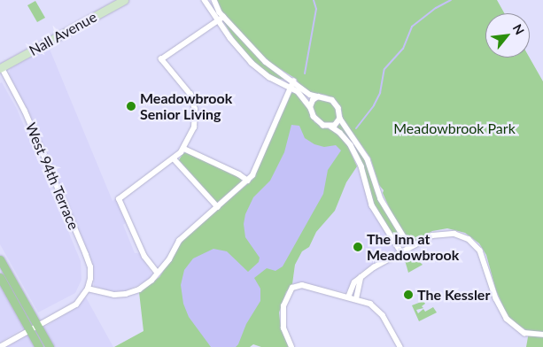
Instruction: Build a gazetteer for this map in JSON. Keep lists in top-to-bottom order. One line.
{"streets":{"main road":["Nall Avenue"],"street":["West 94th Terrace"]},"crossings":[["Nall Avenue","West 94th Terrace"]],"parks":["Meadowbrook Park"],"places":["Meadowbrook Senior Living","The Inn at Meadowbrook","The Kessler"],"north":"top right"}
